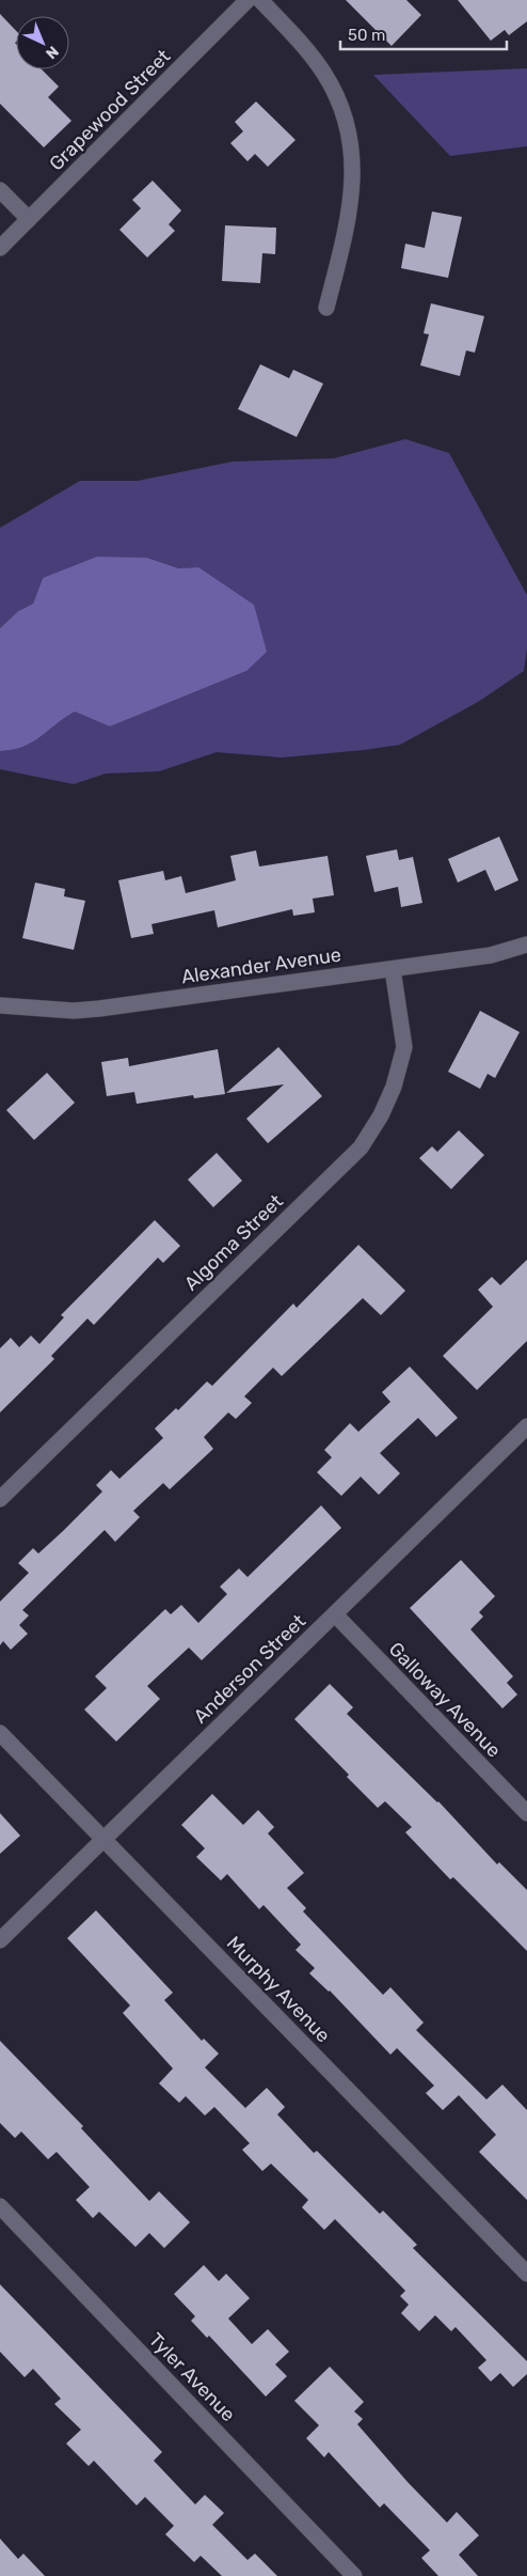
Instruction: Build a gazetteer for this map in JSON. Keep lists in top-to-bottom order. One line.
{"streets":{"street":["Grapewood Street","Alexander Avenue","Algoma Street","Anderson Street","Galloway Avenue","Murphy Avenue","Tyler Avenue"]},"crossings":[["Alexander Avenue","Algoma Street"],["Anderson Street","Galloway Avenue"],["Anderson Street","Murphy Avenue"]],"scale_bar":"50 m","north":"bottom right"}
